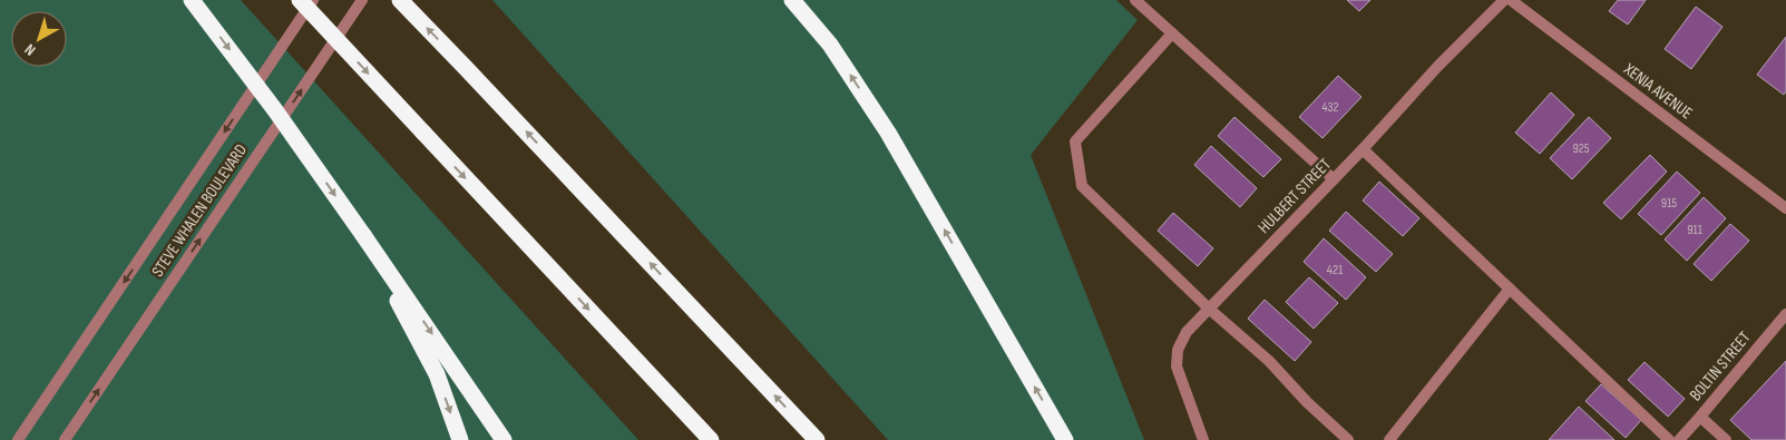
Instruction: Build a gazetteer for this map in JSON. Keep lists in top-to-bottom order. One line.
{"streets":{"street":["XENIA AVENUE","HULBERT STREET","STEVE WHALEN BOULEVARD","BOLTIN STREET"]},"house_numbers":["432","925","915","911","421"],"north":"bottom left"}
